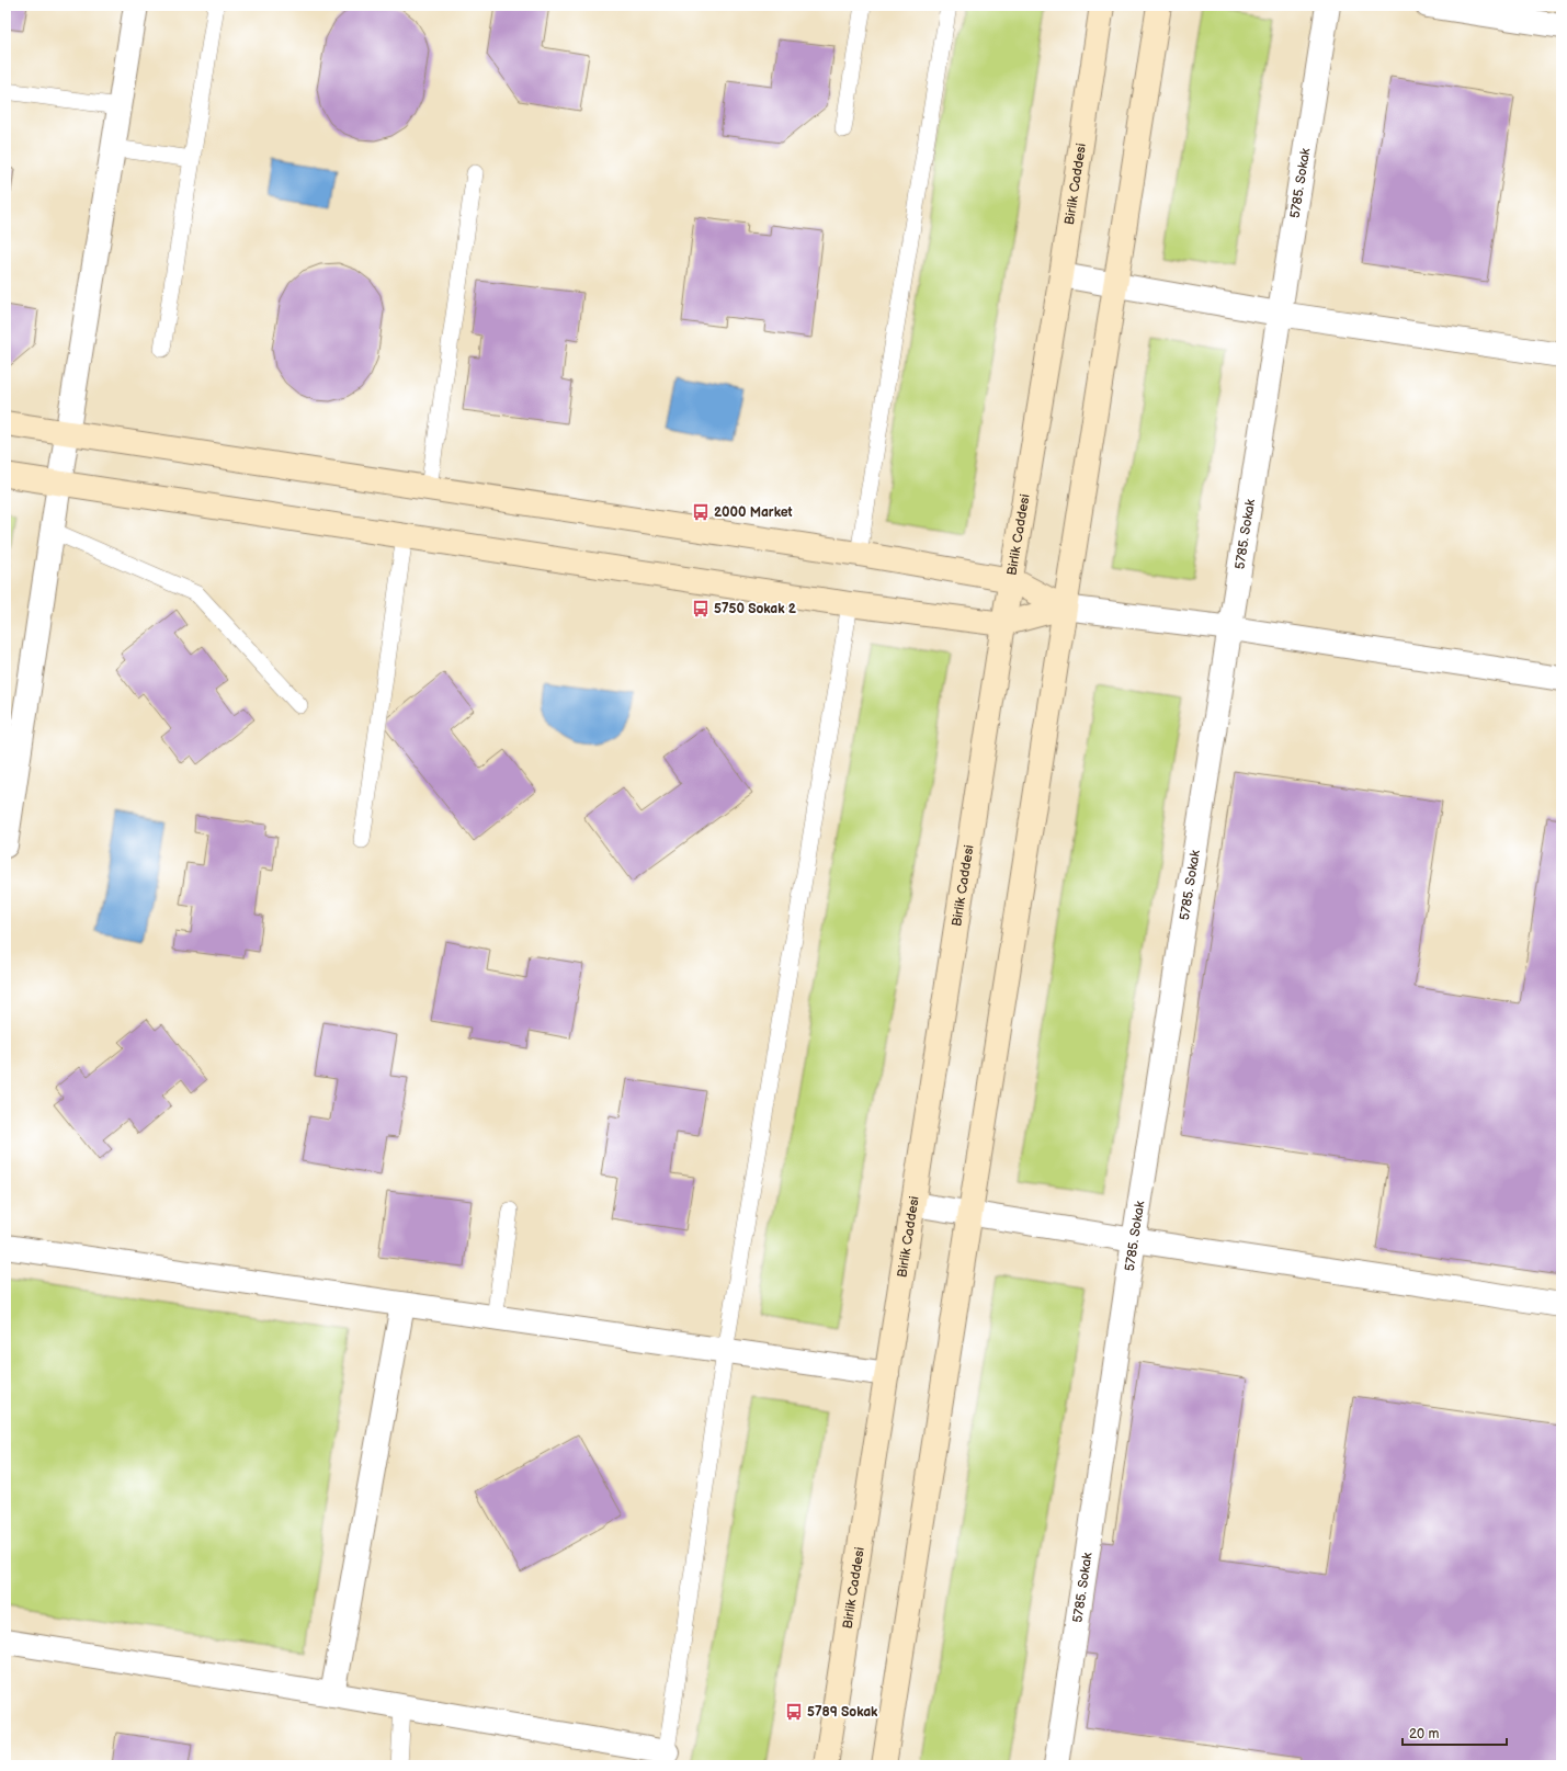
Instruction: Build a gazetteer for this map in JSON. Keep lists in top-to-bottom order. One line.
{"streets":{"street":["5785. Sokak","Birlik Caddesi"]},"places":{"bus stop":["2000 Market","5750 Sokak 2","5789 Sokak"]},"scale_bar":"20 m"}
